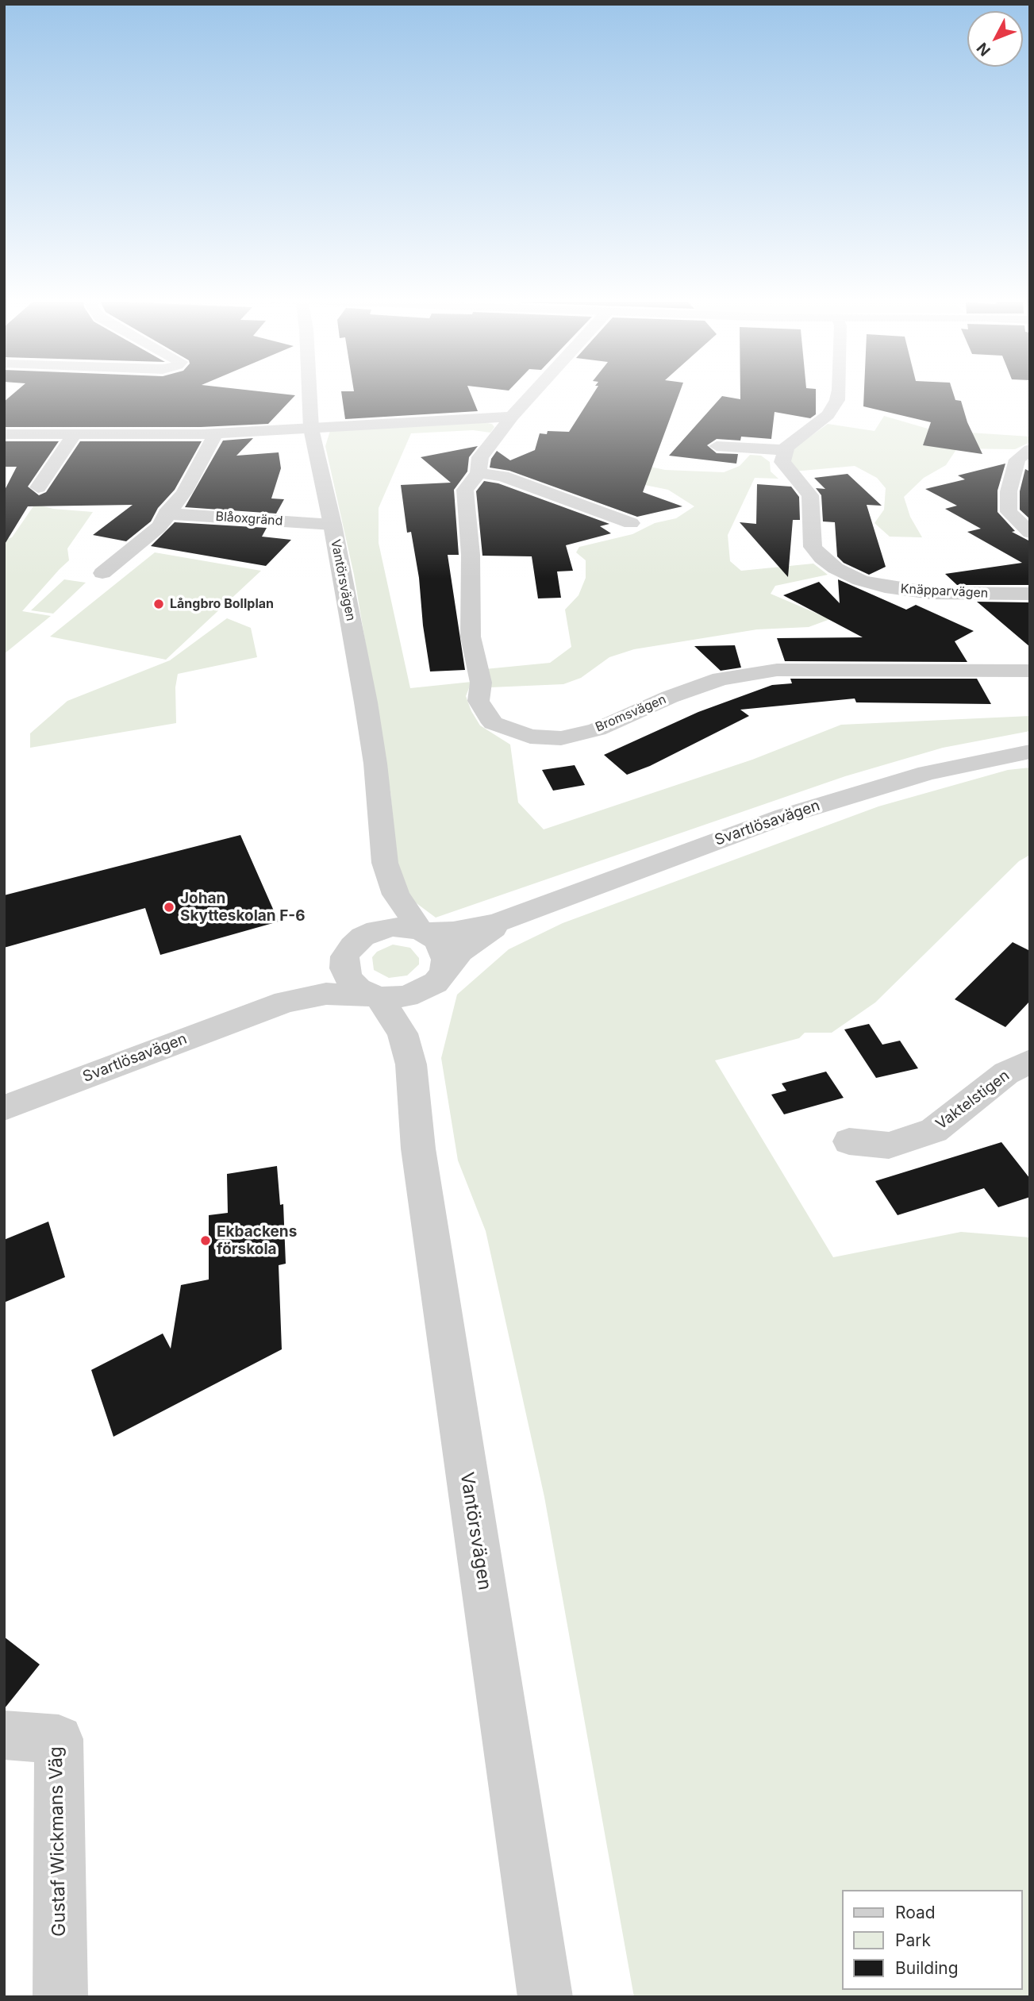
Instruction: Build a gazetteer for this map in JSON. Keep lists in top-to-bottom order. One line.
{"streets":{"street":["Blåoxgränd","Vantörsvägen","Knäpparvägen","Bromsvägen","Svartlösavägen","Vaktelstigen","Gustaf Wickmans Väg"]},"crossings":[["Blåoxgränd","Vantörsvägen"],["Vantörsvägen","Svartlösavägen"]],"places":["Långbro Bollplan","Johan Skytteskolan F-6","Ekbackens förskola"],"legend":["Road","Park","Building"],"north":"bottom left"}
